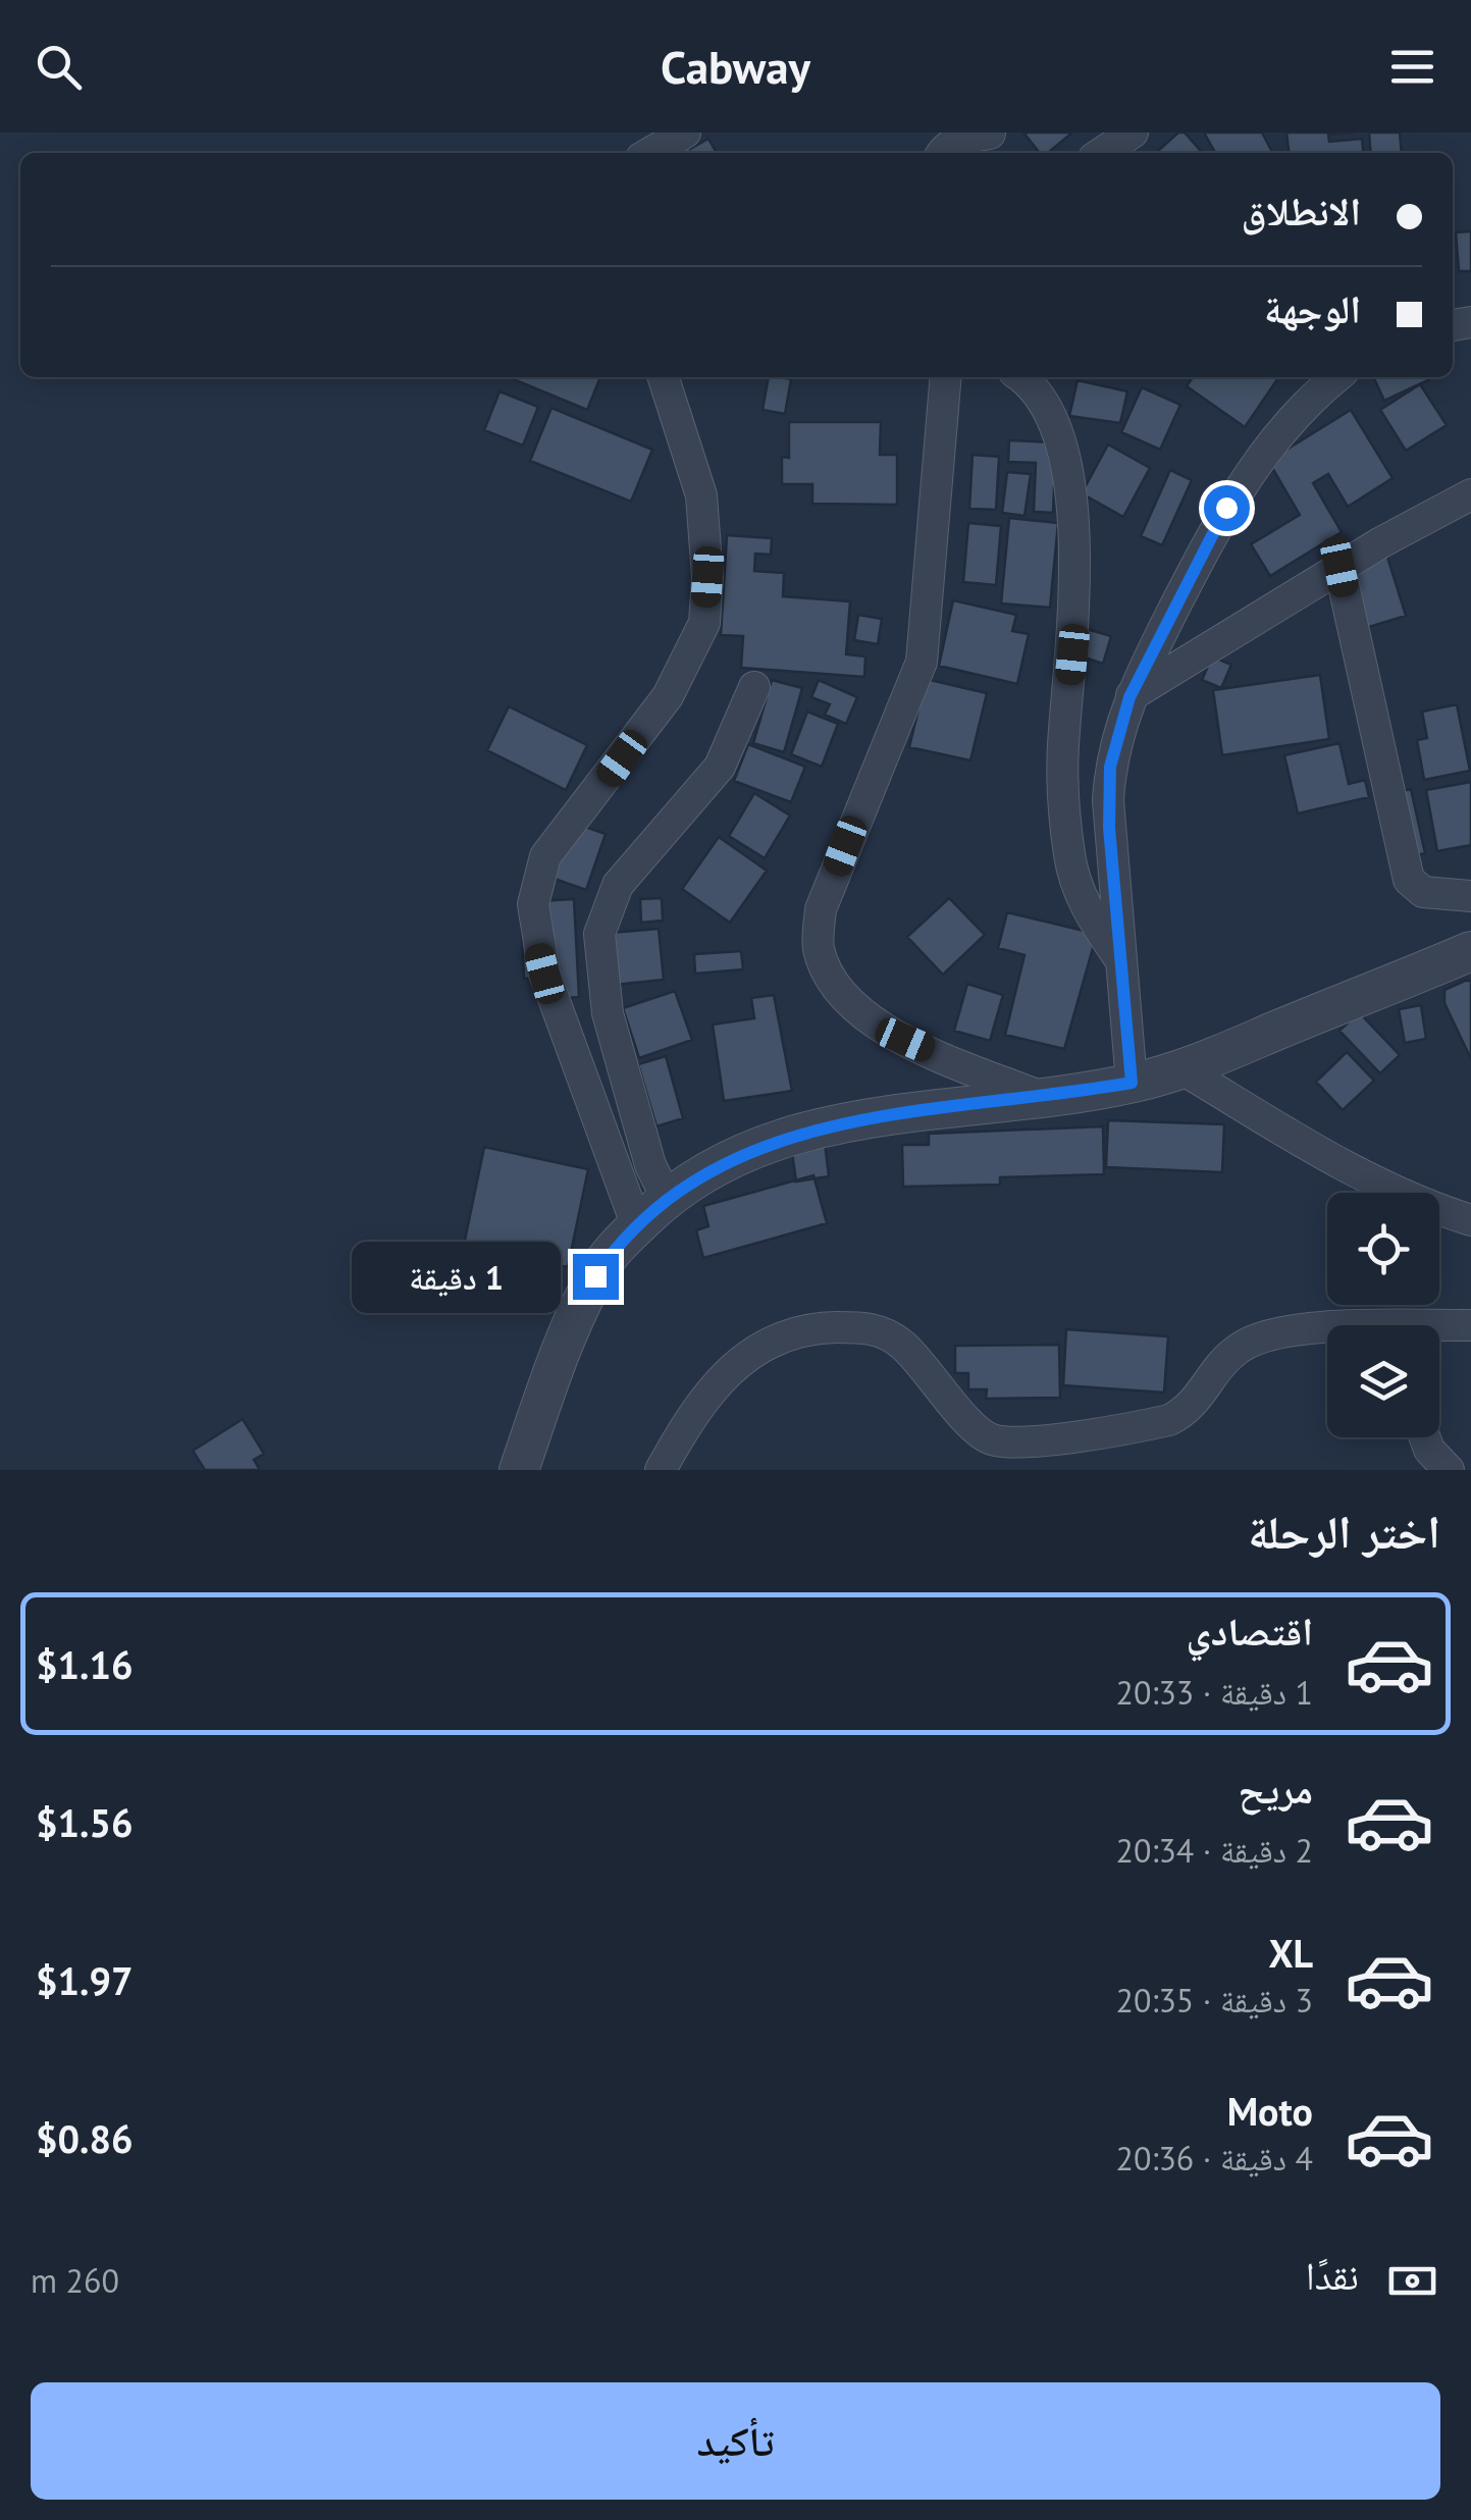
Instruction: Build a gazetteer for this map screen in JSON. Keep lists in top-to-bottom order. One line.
{"page":{"header":"Cabway","banner":["الانطلاق","الوجهة"],"bubble":"1 دقيقة","heading":"اختر الرحلة","list":[{"name":"اقتصادي","note":"1 دقيقة · 20:33","value":"$1.16"},{"name":"مريح","note":"2 دقيقة · 20:34","value":"$1.56"},{"name":"XL","note":"3 دقيقة · 20:35","value":"$1.97"},{"name":"Moto","note":"4 دقيقة · 20:36","value":"$0.86"}],"pay":["نقدًا","260 m"],"buttons":"تأكيد"}}
